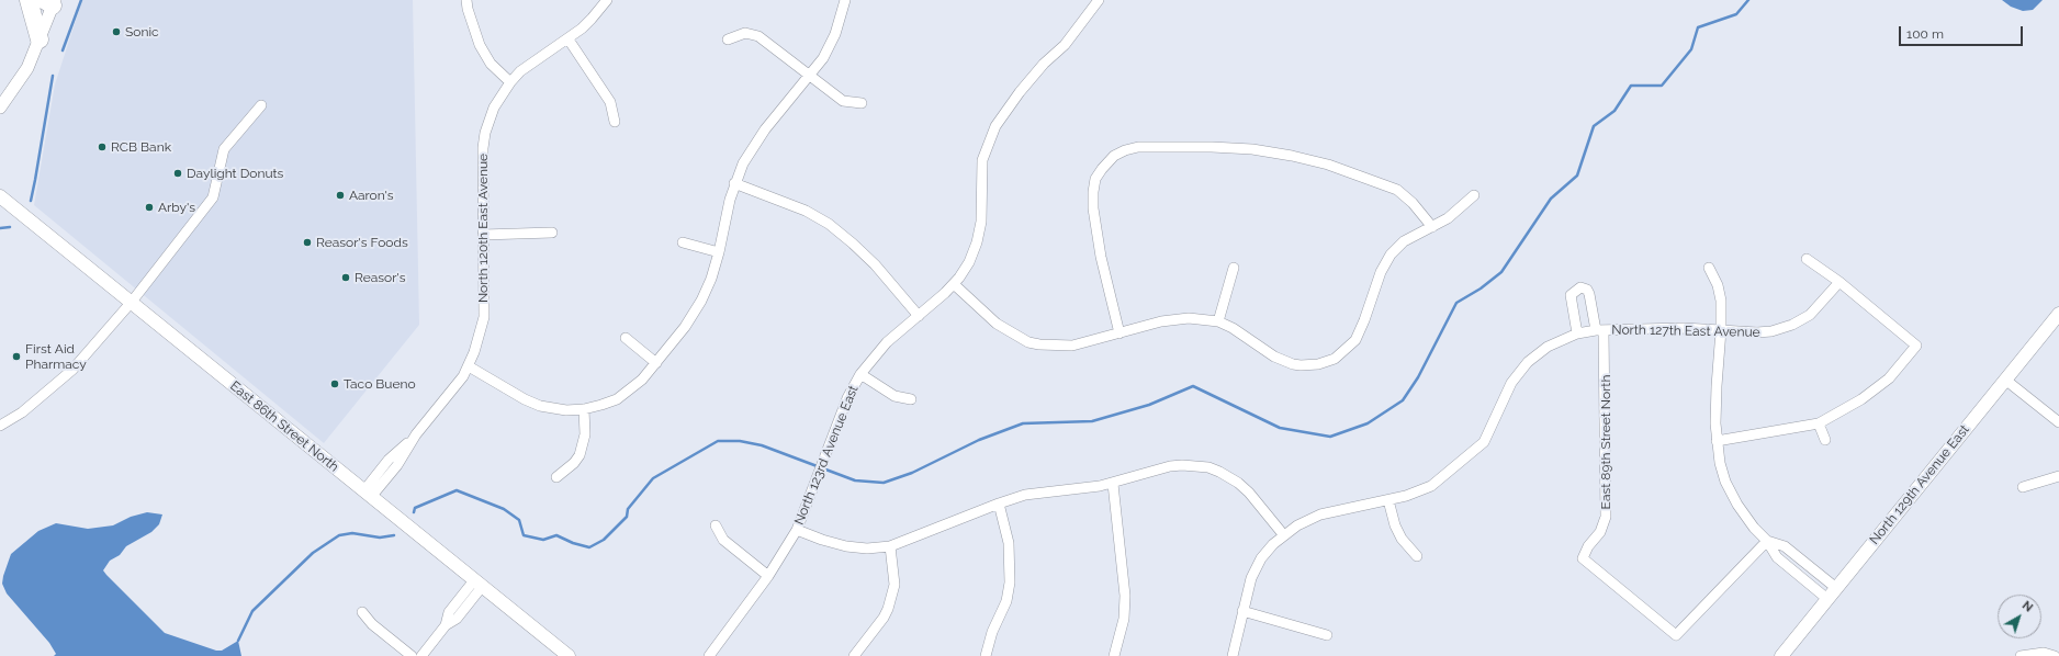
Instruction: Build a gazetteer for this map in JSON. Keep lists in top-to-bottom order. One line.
{"streets":{"main road":["East 86th Street North","North 129th Avenue East"],"street":["North 120th East Avenue","North 127th East Avenue","East 89th Street North","North 123rd Avenue East"]},"crossings":[["North 120th East Avenue","East 86th Street North"],["North 127th East Avenue","East 89th Street North"]],"places":["Sonic","RCB Bank","Daylight Donuts","Aaron's","Arby's","Reasor's Foods","Reasor's","First Aid Pharmacy","Taco Bueno"],"scale_bar":"100 m","north":"top right"}
